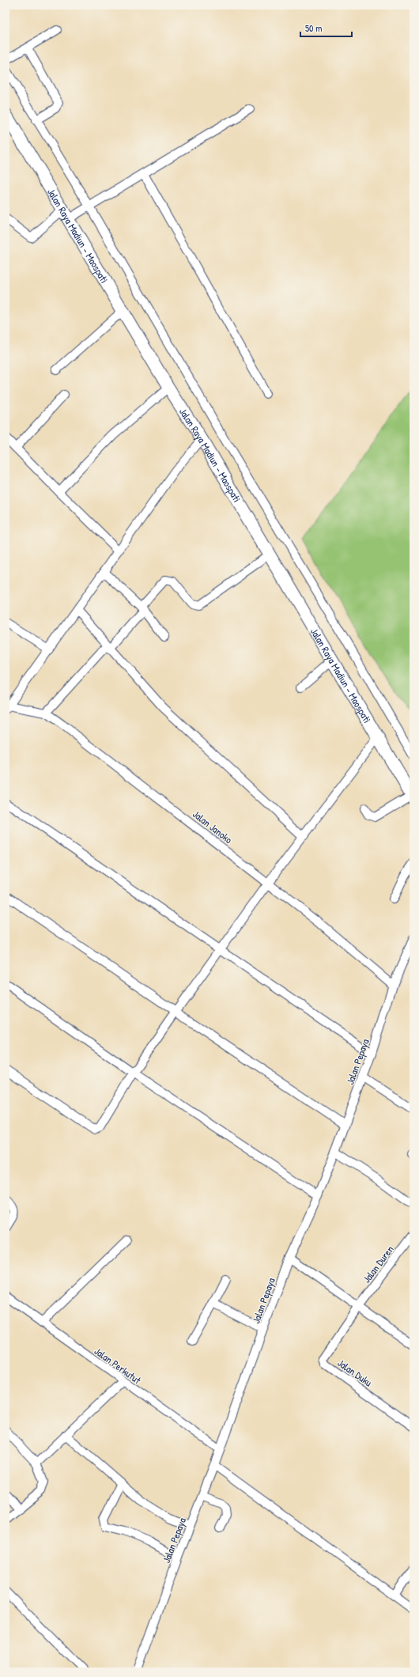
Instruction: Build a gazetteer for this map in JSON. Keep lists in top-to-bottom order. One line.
{"streets":{"highway":["Jalan Raya Madiun - Maospati"],"street":["Jalan Janoko","Jalan Pepaya","Jalan Duren","Jalan Perkutut","Jalan Duku"]},"crossings":[["Jalan Janoko","Jalan Pepaya"],["Jalan Pepaya","Jalan Perkutut"],["Jalan Duren","Jalan Duku"]],"scale_bar":"50 m"}
